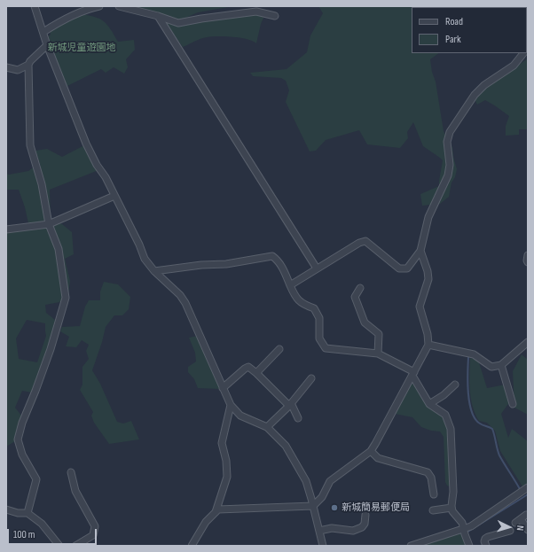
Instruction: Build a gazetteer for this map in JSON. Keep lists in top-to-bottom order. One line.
{"parks":["新城児童遊園地"],"places":["新城簡易郵便局"],"legend":["Road","Park"],"scale_bar":"100 m","north":"right"}
